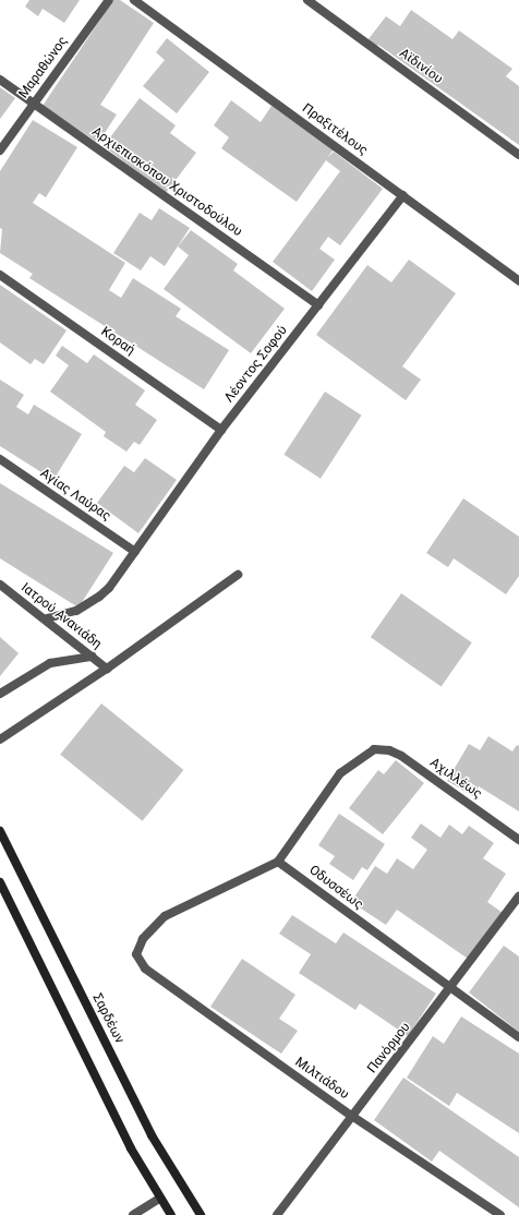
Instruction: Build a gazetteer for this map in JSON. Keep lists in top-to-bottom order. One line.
{"streets":{"main road":["Σαρδέων"],"street":["Αϊδινίου","Μαραθώνος","Πραξιτέλους","Αρχιεπισκόπου Χριστοδούλου","Κοραή","Λέοντος Σοφού","Αγίας Λαύρας","Ιατρού Ανανιάδη","Αχιλλέως","Οδυσσέως","Πανόρμου","Μιλτιάδου"]},"crossings":[["Μαραθώνος","Αρχιεπισκόπου Χριστοδούλου"],["Πραξιτέλους","Λέοντος Σοφού"],["Αρχιεπισκόπου Χριστοδούλου","Λέοντος Σοφού"],["Κοραή","Λέοντος Σοφού"],["Λέοντος Σοφού","Αγίας Λαύρας"],["Λέοντος Σοφού","Ιατρού Ανανιάδη"],["Αχιλλέως","Οδυσσέως"],["Αχιλλέως","Μιλτιάδου"],["Οδυσσέως","Πανόρμου"],["Οδυσσέως","Μιλτιάδου"],["Πανόρμου","Μιλτιάδου"]]}
